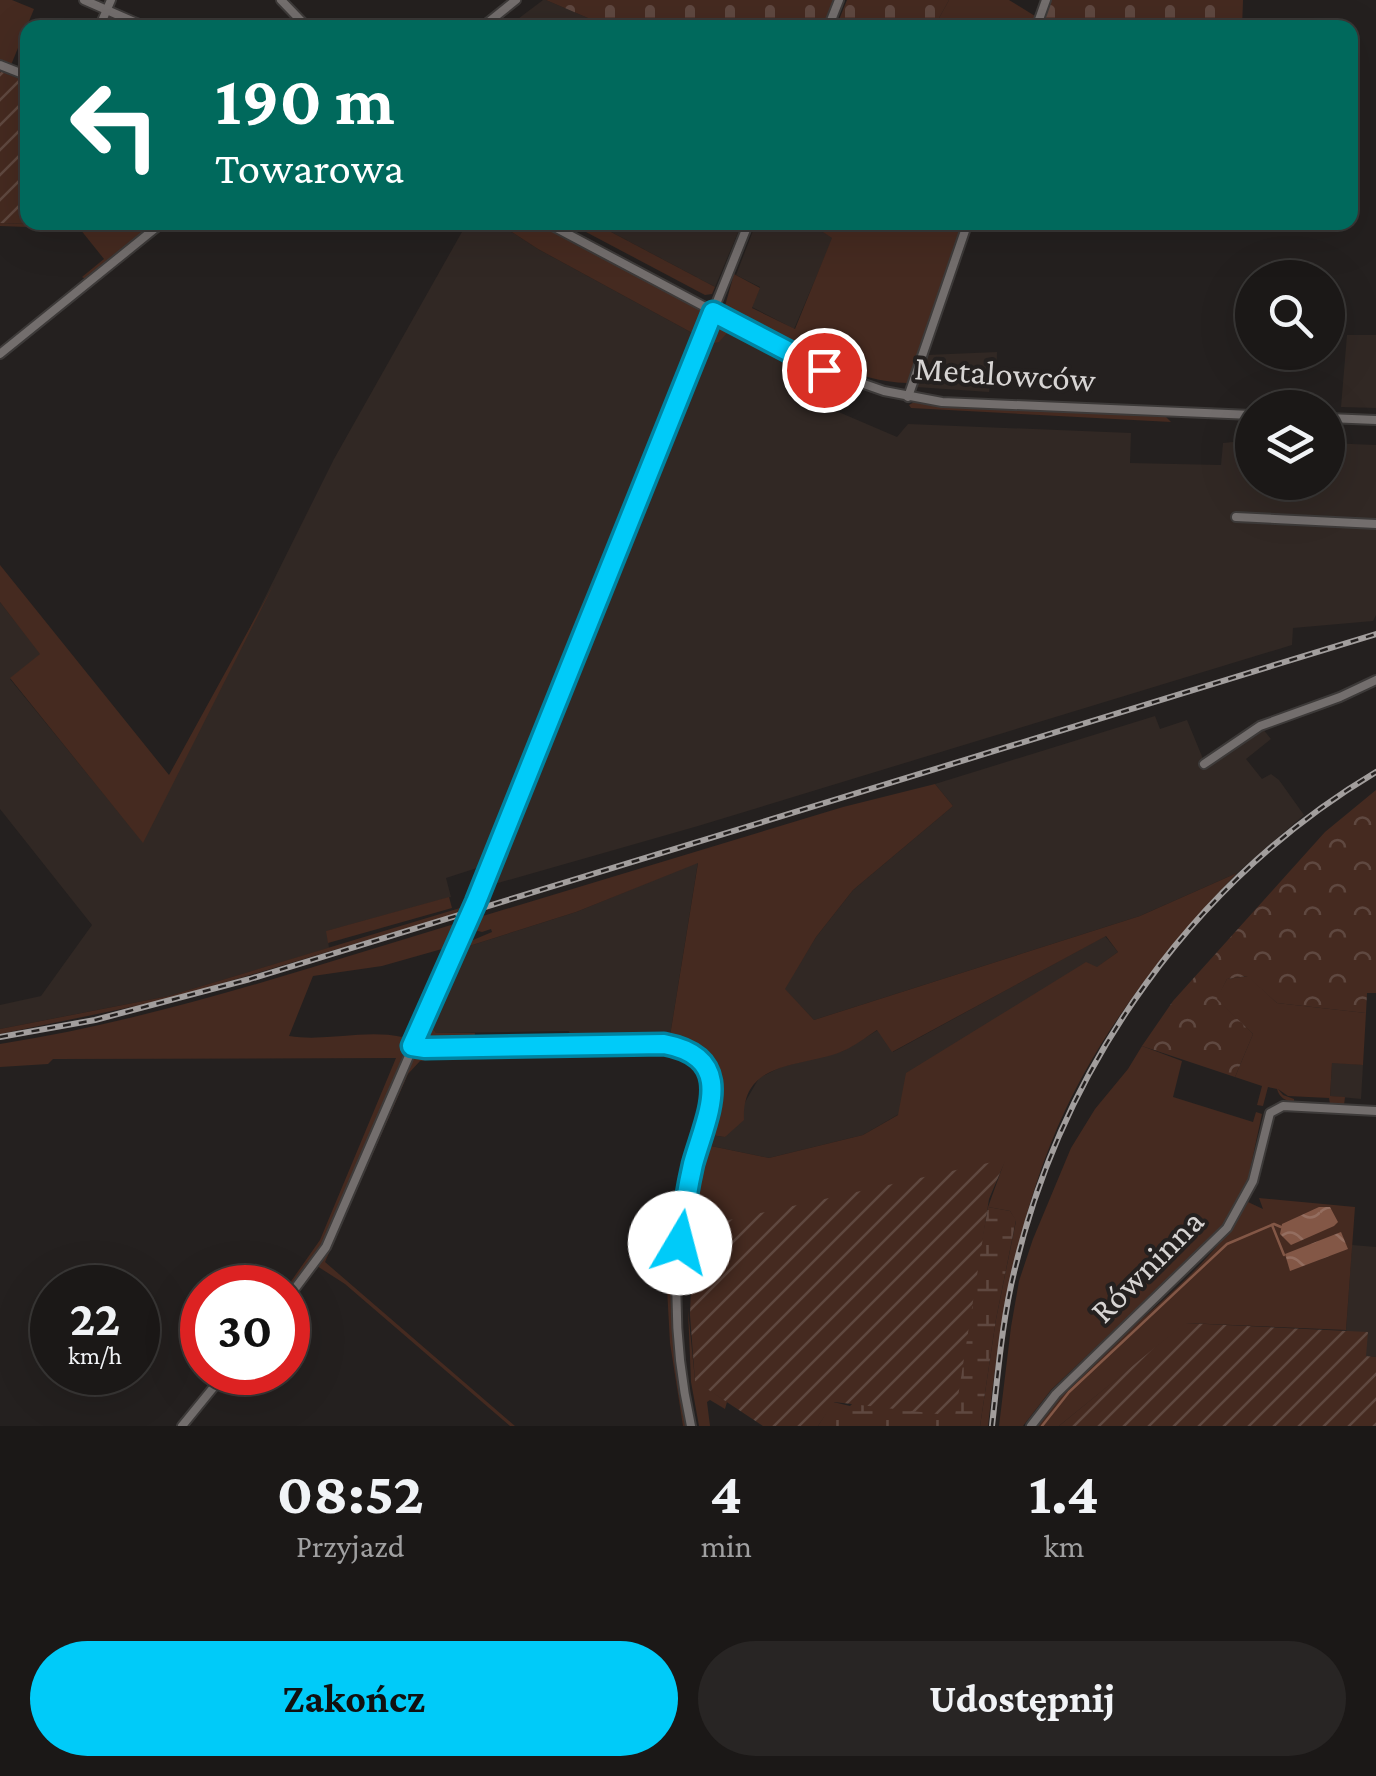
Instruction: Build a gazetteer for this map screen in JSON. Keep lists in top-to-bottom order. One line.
{"streets":{"street":["Metalowców","Równinna"]},"page":{"turn":["190 m","Towarowa"],"speed":"22 km/h","limit":"30","eta":["08:52","Przyjazd","4","min","1.4","km"],"buttons":["Zakończ","Udostępnij"]}}
